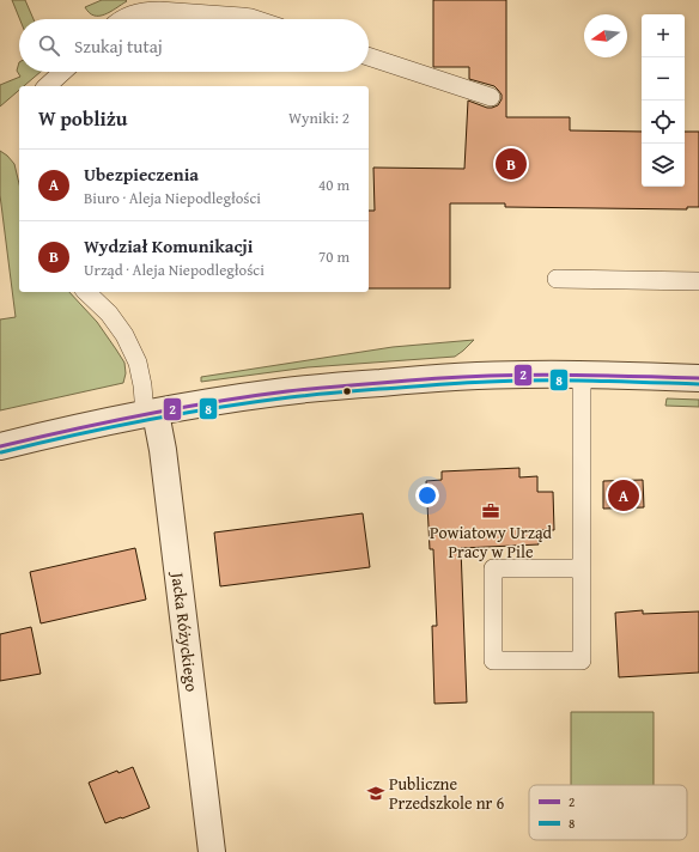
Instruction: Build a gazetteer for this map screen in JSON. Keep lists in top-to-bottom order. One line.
{"streets":{"street":["Jacka Różyckiego"]},"places":{"office":["Powiatowy Urząd Pracy w Pile"],"school or university":["Publiczne Przedszkole nr 6"]},"lines":["transit line 2","transit line 8"],"legend":["2","8"],"north":"left","page":{"map_buttons":["+","−"],"search":"Szukaj tutaj","heading":["W pobliżu","Wyniki: 2"],"pins":["B","A"],"list":[{"mark":"A","name":"Ubezpieczenia","note":"Biuro · Aleja Niepodległości","value":"40 m"},{"mark":"B","name":"Wydział Komunikacji","note":"Urząd · Aleja Niepodległości","value":"70 m"}]}}
